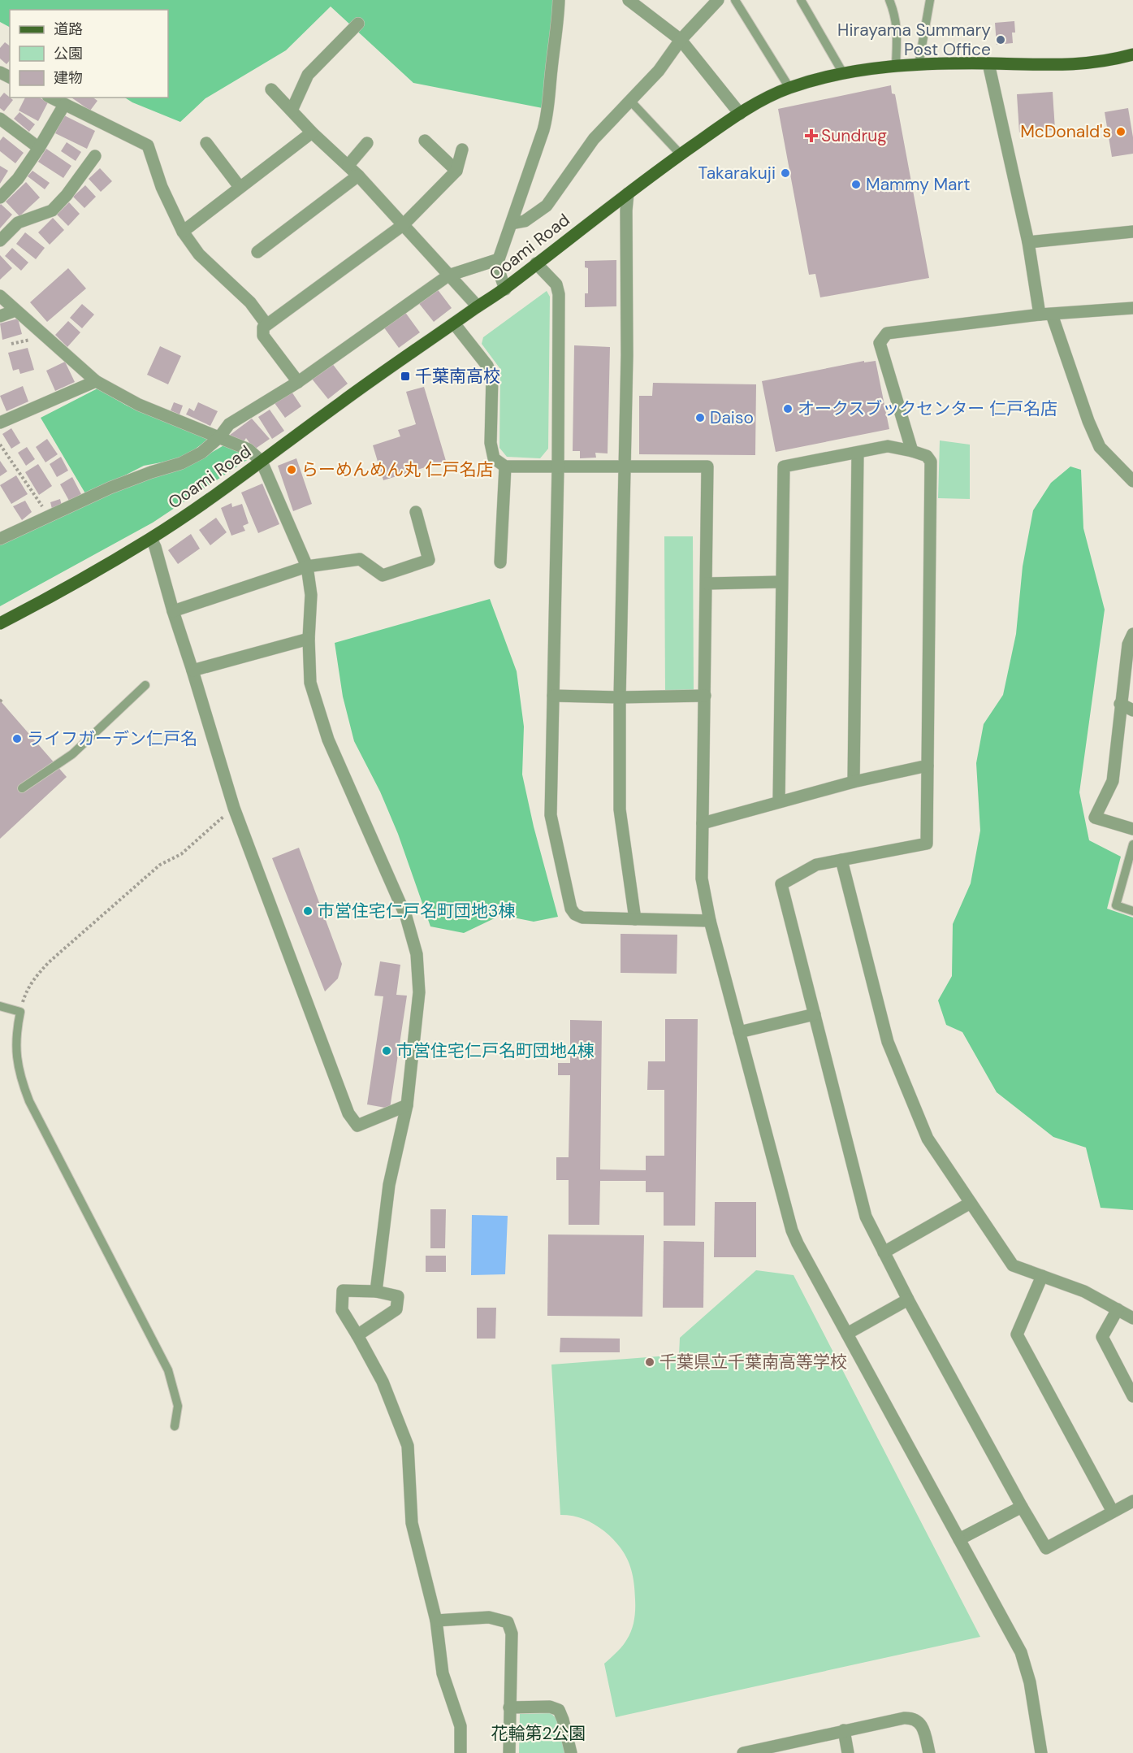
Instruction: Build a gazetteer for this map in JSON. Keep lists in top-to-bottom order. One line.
{"streets":{"main road":["Ooami Road"]},"parks":["花輪第2公園"],"places":{"other":["Hirayama Summary Post Office","McDonald's","Takarakuji","Mammy Mart","オークスブックセンター 仁戸名店","Daiso","らーめんめん丸 仁戸名店","ライフガーデン仁戸名","市営住宅仁戸名町団地3棟","市営住宅仁戸名町団地4棟","千葉県立千葉南高等学校"],"health":["Sundrug"],"transit":["千葉南高校"]},"legend":["道路","公園","建物"]}
